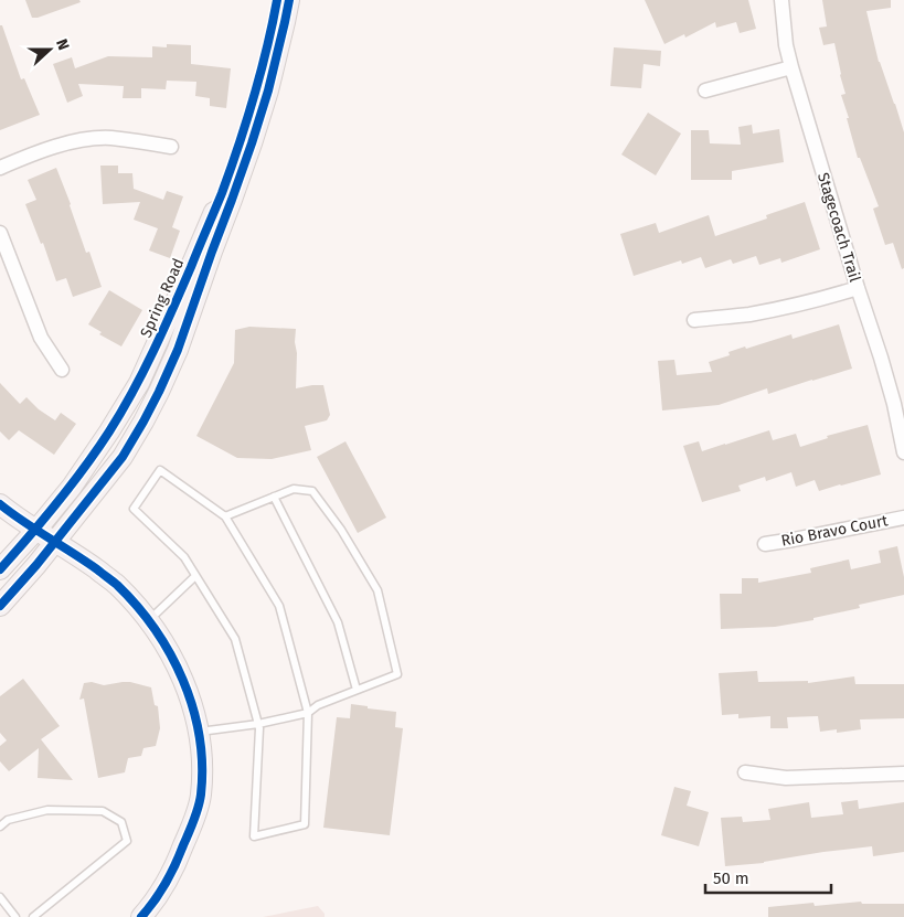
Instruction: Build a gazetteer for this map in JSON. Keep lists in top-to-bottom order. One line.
{"streets":{"main road":["Spring Road"],"street":["Stagecoach Trail","Rio Bravo Court"]},"scale_bar":"50 m","north":"right"}
